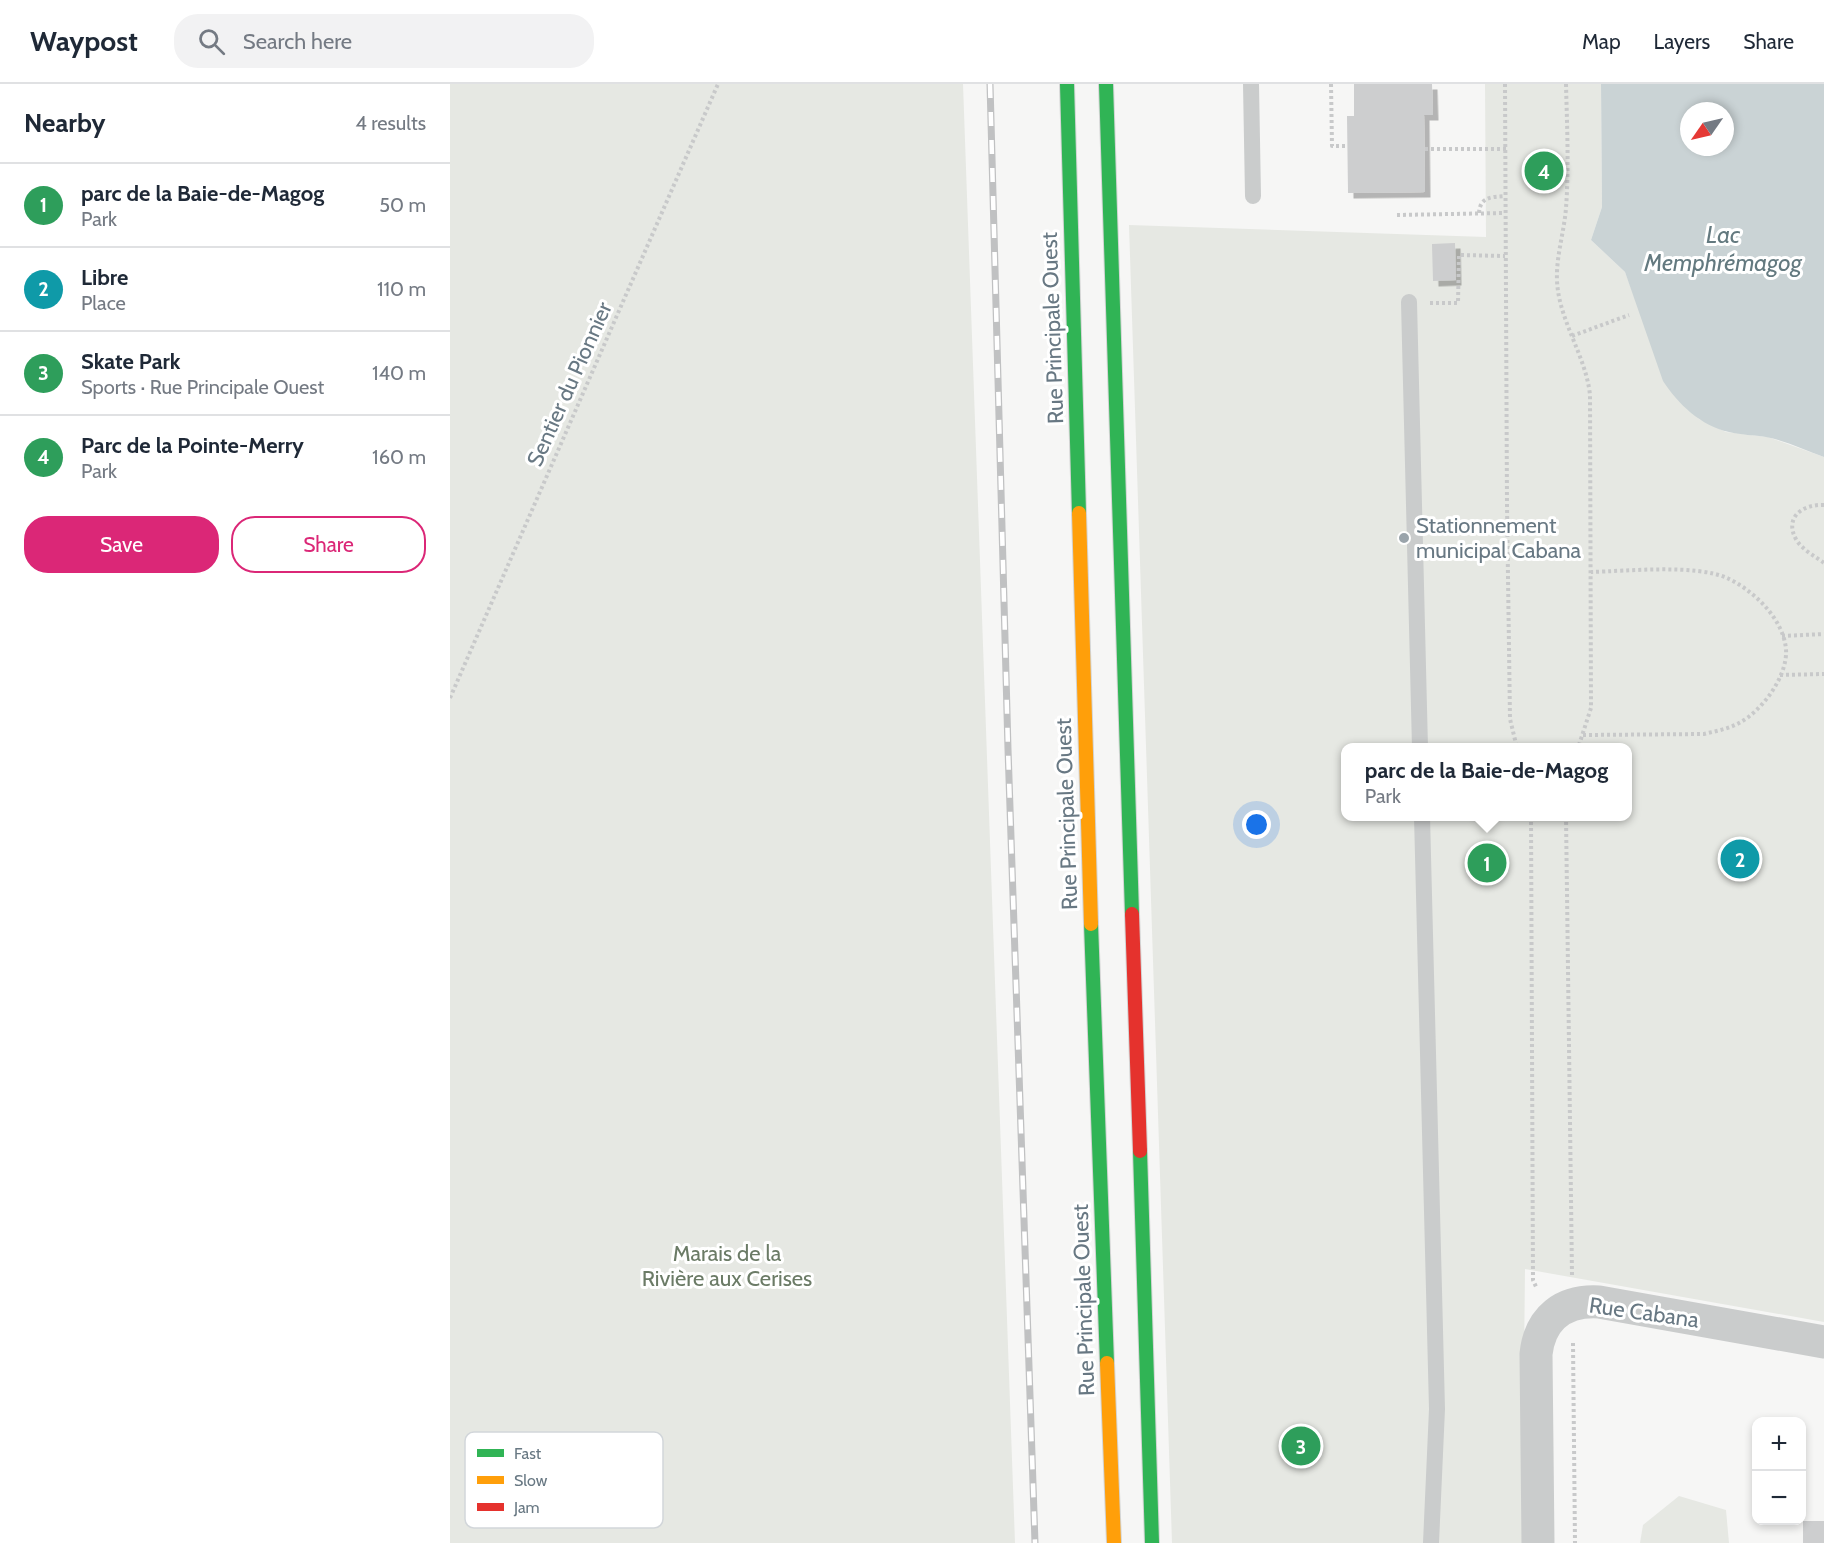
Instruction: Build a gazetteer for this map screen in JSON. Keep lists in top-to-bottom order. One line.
{"streets":{"main road":["Rue Principale Ouest"],"street":["Rue Cabana"],"path":["Sentier du Pionnier"]},"water":["Lac Memphrémagog"],"parks":["Marais de la Rivière aux Cerises"],"places":["Stationnement municipal Cabana"],"legend":["Fast","Slow","Jam"],"north":"bottom left","page":{"header":"Waypost","search":"Search here","nav":["Map","Layers","Share"],"heading":["Nearby","4 results"],"pins":["4","2","1","3"],"list":[{"mark":"1","name":"parc de la Baie-de-Magog","note":"Park","value":"50 m"},{"mark":"2","name":"Libre","note":"Place","value":"110 m"},{"mark":"3","name":"Skate Park","note":"Sports · Rue Principale Ouest","value":"140 m"},{"mark":"4","name":"Parc de la Pointe-Merry","note":"Park","value":"160 m"}],"buttons":["Save","Share"],"popup":["parc de la Baie-de-Magog","Park"],"map_buttons":["+","−"]}}
